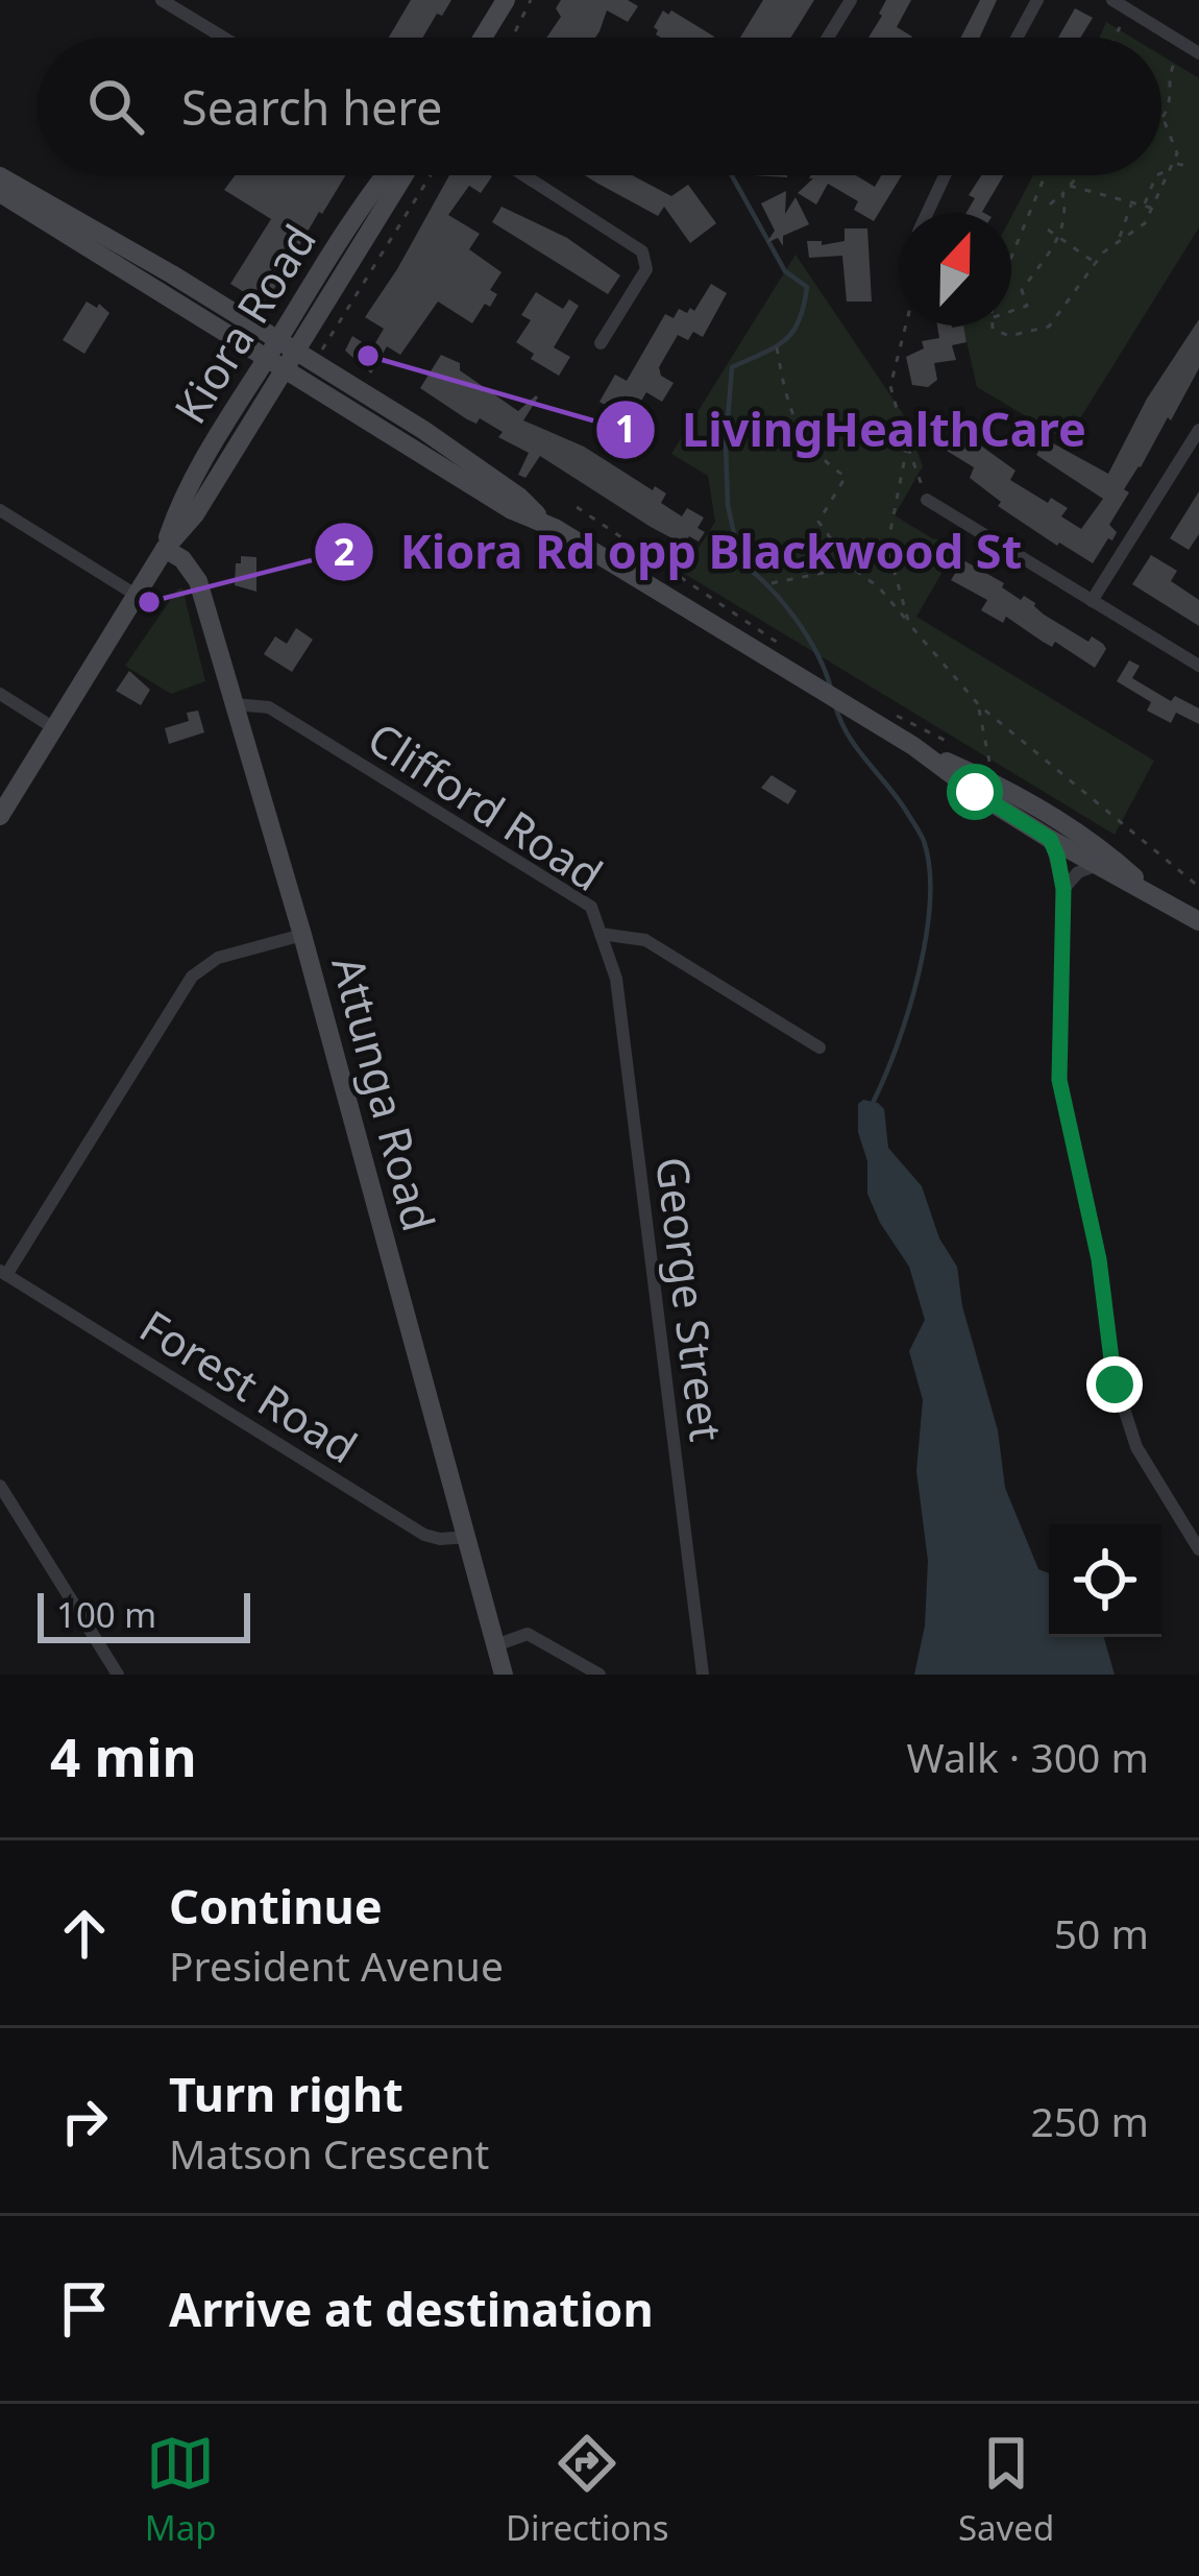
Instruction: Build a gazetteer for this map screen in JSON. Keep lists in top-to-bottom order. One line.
{"streets":{"main road":["Kiora Road","Attunga Road"],"street":["Clifford Road","George Street","Forest Road"]},"crossings":[["Kiora Road","Attunga Road"],["Clifford Road","Attunga Road"],["Clifford Road","George Street"],["Attunga Road","Forest Road"]],"places":["LivingHealthCare","Kiora Rd opp Blackwood St"],"scale_bar":"100 m","north":"top","page":{"search":"Search here","scale":"100 m","heading":["4 min","Walk · 300 m"],"list":[["Continue","President Avenue","50 m"],["Turn right","Matson Crescent","250 m"],"Arrive at destination"],"nav":["Map","Directions","Saved"]}}
